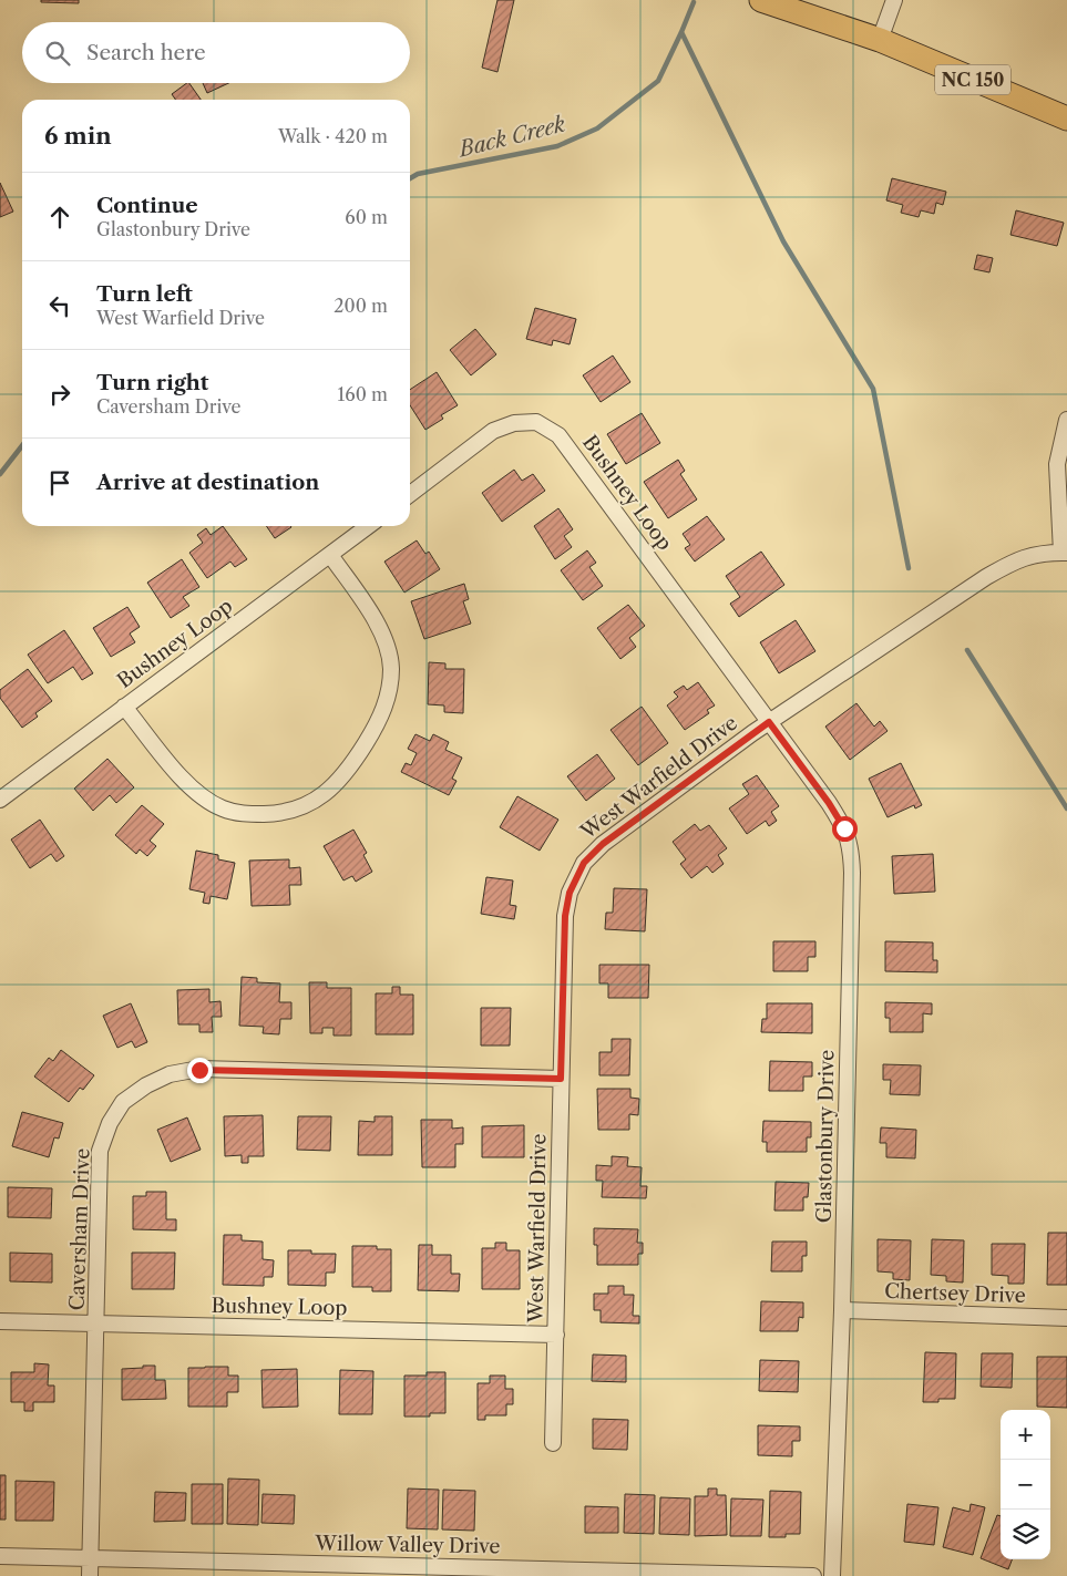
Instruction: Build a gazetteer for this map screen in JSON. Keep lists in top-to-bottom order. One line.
{"streets":{"main road":["NC 150"],"street":["Bushney Loop","West Warfield Drive","Glastonbury Drive","Caversham Drive","Chertsey Drive","Willow Valley Drive"]},"crossings":[["Bushney Loop","West Warfield Drive"],["Bushney Loop","Glastonbury Drive"],["Bushney Loop","Caversham Drive"],["West Warfield Drive","Glastonbury Drive"],["West Warfield Drive","Caversham Drive"],["Glastonbury Drive","Chertsey Drive"],["Caversham Drive","Willow Valley Drive"]],"water":["Back Creek"],"page":{"search":"Search here","heading":["6 min","Walk · 420 m"],"list":[["Continue","Glastonbury Drive","60 m"],["Turn left","West Warfield Drive","200 m"],["Turn right","Caversham Drive","160 m"],"Arrive at destination"],"map_buttons":["+","−"]}}
